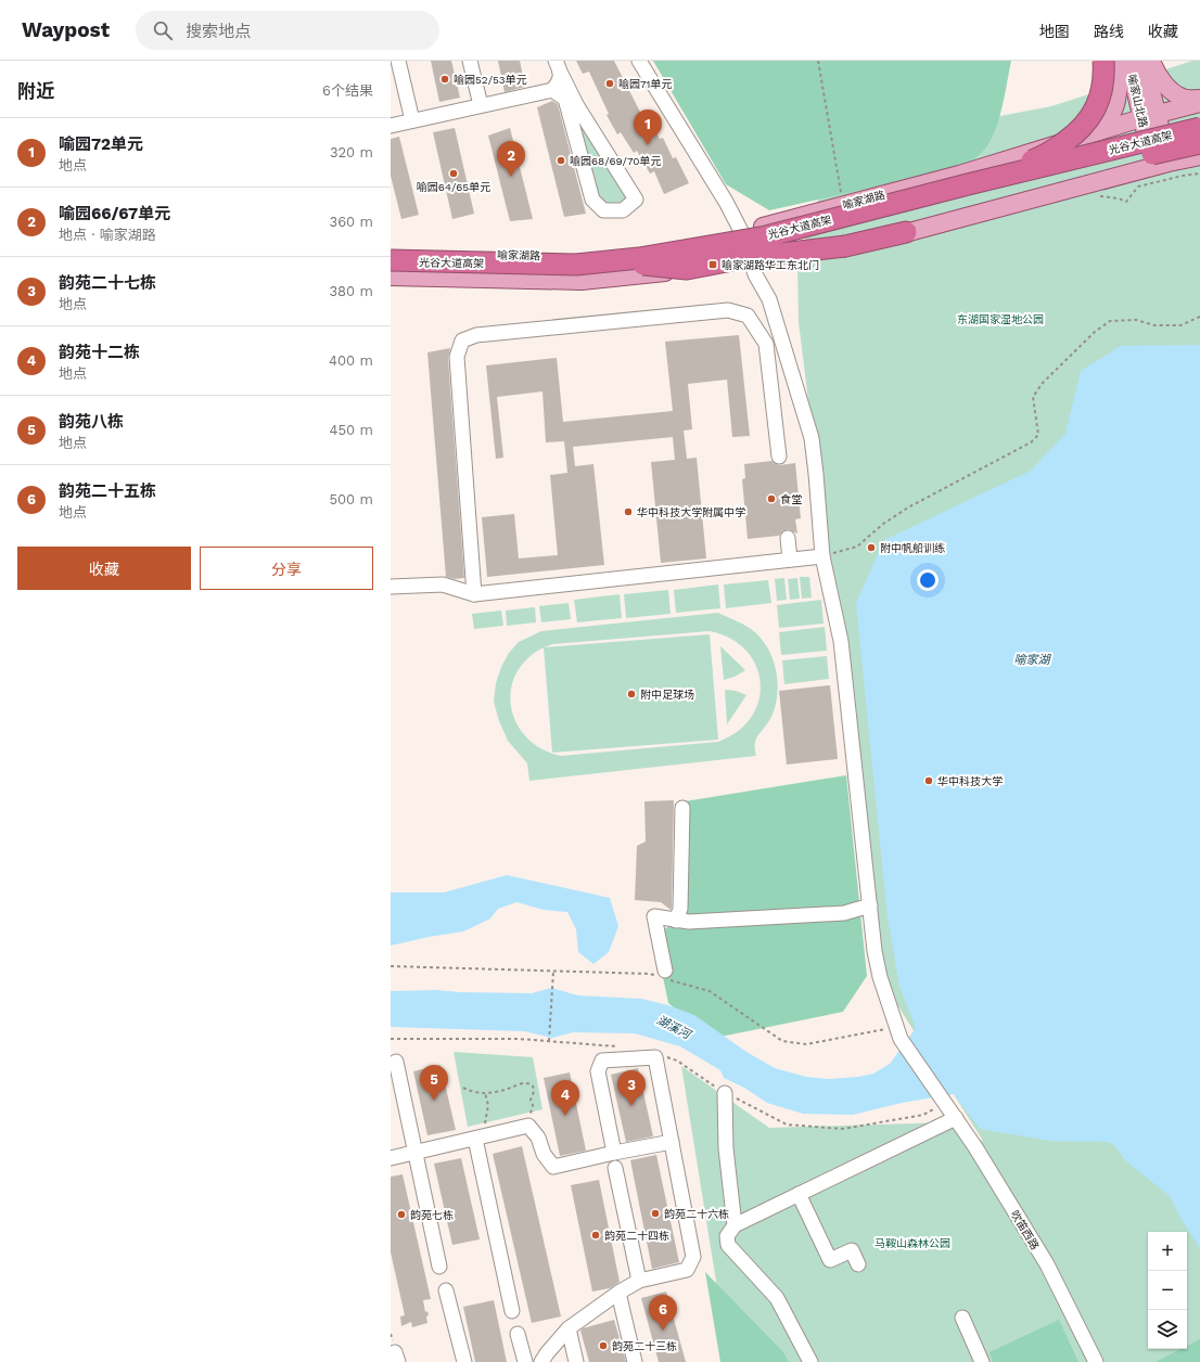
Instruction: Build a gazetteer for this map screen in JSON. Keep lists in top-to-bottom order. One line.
{"streets":{"highway":["光谷大道高架"],"main road":["喻家山北路","喻家湖路"],"street":["吹笛西路"]},"crossings":[["喻家山北路","喻家湖路"],["喻家湖路","吹笛西路"]],"water":["喻家湖","湖溪河"],"parks":["东湖国家湿地公园","马鞍山森林公园"],"places":{"other":["喻园52/53单元","喻园71单元","喻园68/69/70单元","喻园64/65单元","食堂","华中科技大学附属中学","附中帆船训练","附中足球场","华中科技大学","韵苑二十六栋","韵苑七栋","韵苑二十四栋","韵苑二十三栋"],"transit":["喻家湖路华工东北门"]},"page":{"header":"Waypost","search":"搜索地点","nav":["地图","路线","收藏"],"heading":["附近","6个结果"],"pins":["1","2","5","3","4","6"],"list":[{"mark":"1","name":"喻园72单元","note":"地点","value":"320 m"},{"mark":"2","name":"喻园66/67单元","note":"地点 · 喻家湖路","value":"360 m"},{"mark":"3","name":"韵苑二十七栋","note":"地点","value":"380 m"},{"mark":"4","name":"韵苑十二栋","note":"地点","value":"400 m"},{"mark":"5","name":"韵苑八栋","note":"地点","value":"450 m"},{"mark":"6","name":"韵苑二十五栋","note":"地点","value":"500 m"}],"buttons":["收藏","分享"],"map_buttons":["+","−"]}}
